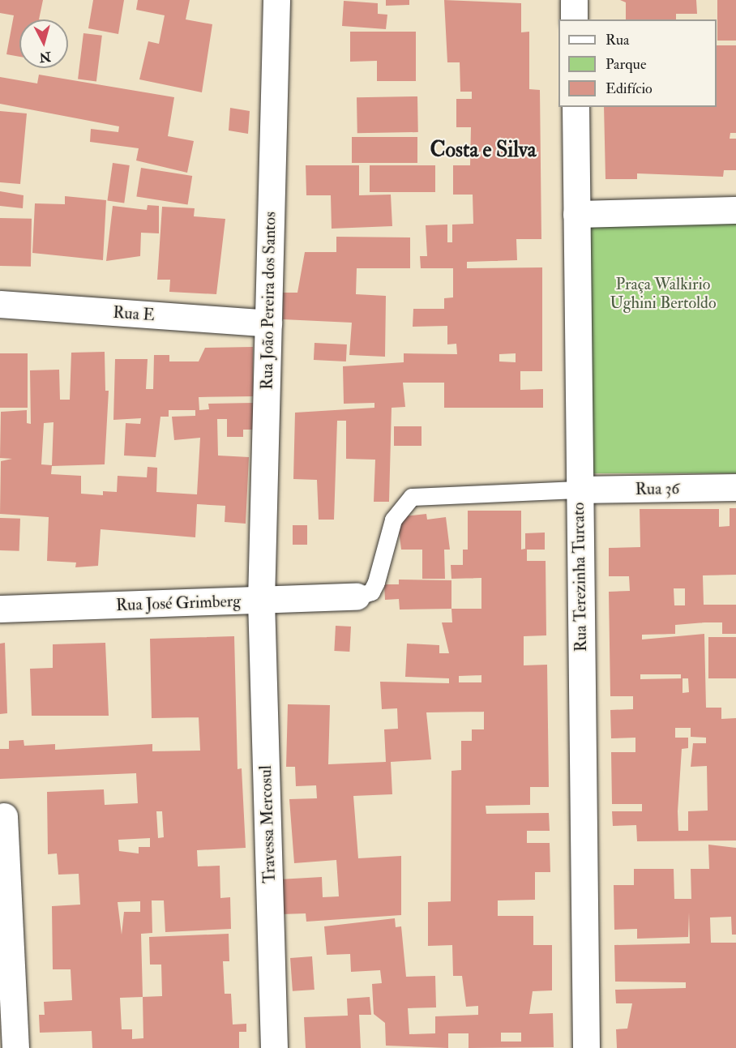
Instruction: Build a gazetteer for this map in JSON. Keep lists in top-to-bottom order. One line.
{"streets":{"street":["Rua João Pereira dos Santos","Rua E","Rua 36","Rua Terezinha Turcato","Rua José Grimberg","Travessa Mercosul"]},"crossings":[["Rua João Pereira dos Santos","Rua E"],["Rua João Pereira dos Santos","Rua José Grimberg"],["Rua João Pereira dos Santos","Travessa Mercosul"],["Rua 36","Rua Terezinha Turcato"],["Rua José Grimberg","Travessa Mercosul"]],"districts":["Costa e Silva"],"parks":["Praça Walkirio Ughini Bertoldo"],"legend":["Rua","Parque","Edifício"],"north":"bottom"}
